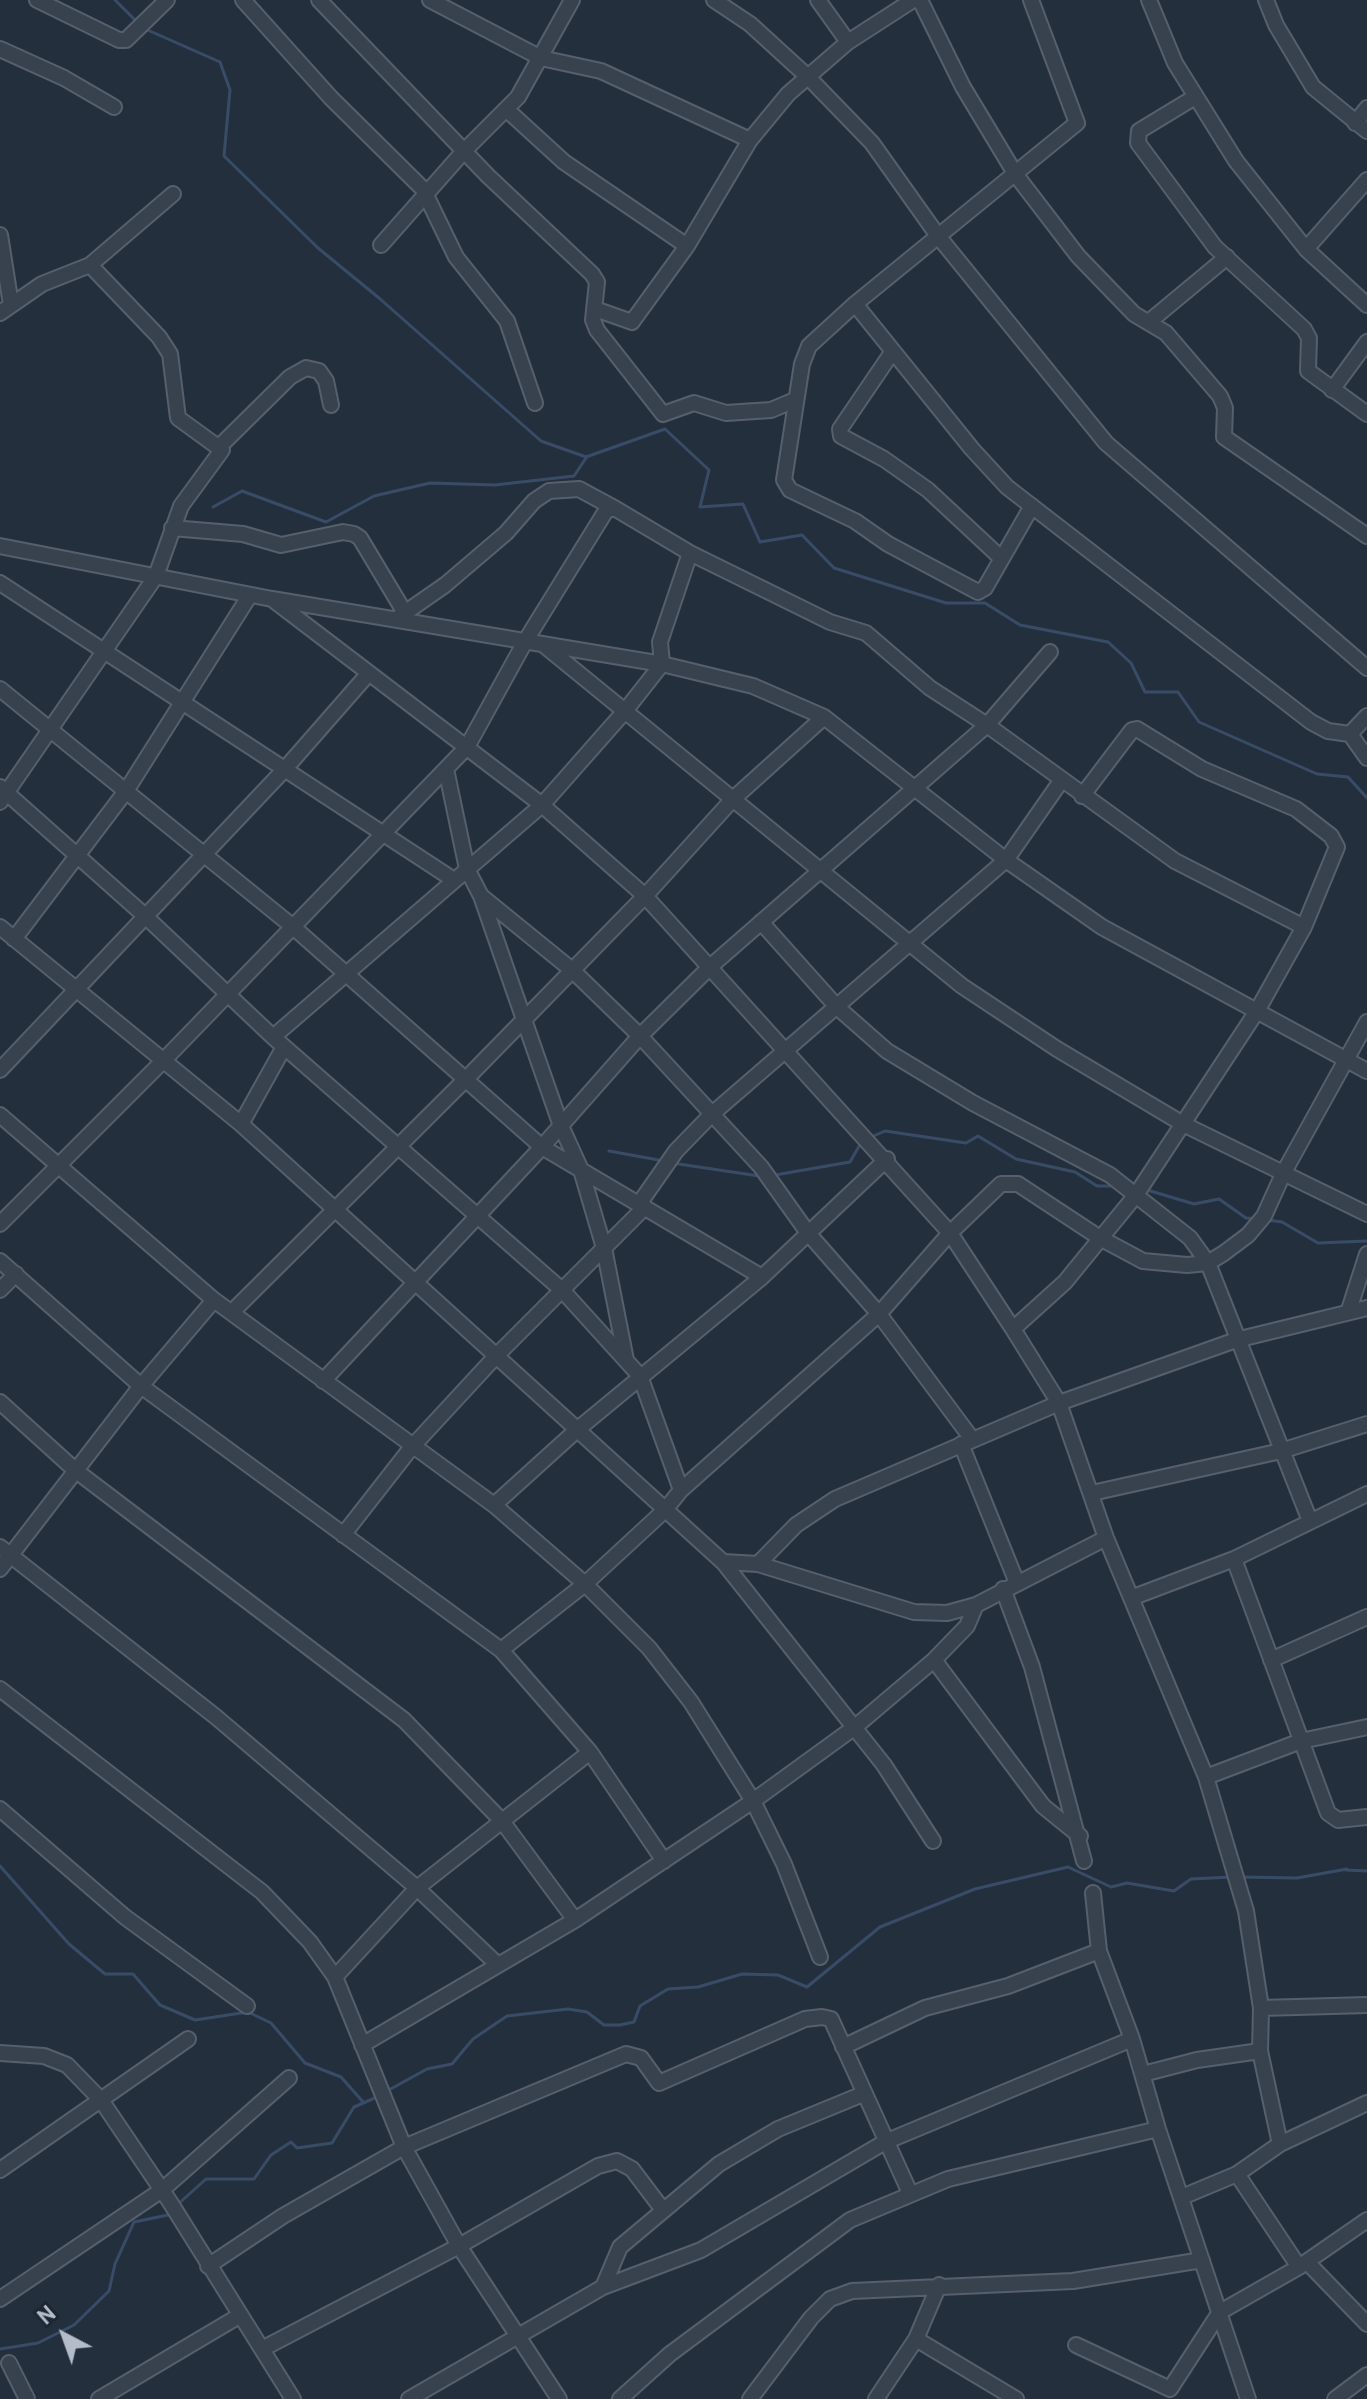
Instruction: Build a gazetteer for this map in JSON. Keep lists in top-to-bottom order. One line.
{"north":"top left"}
